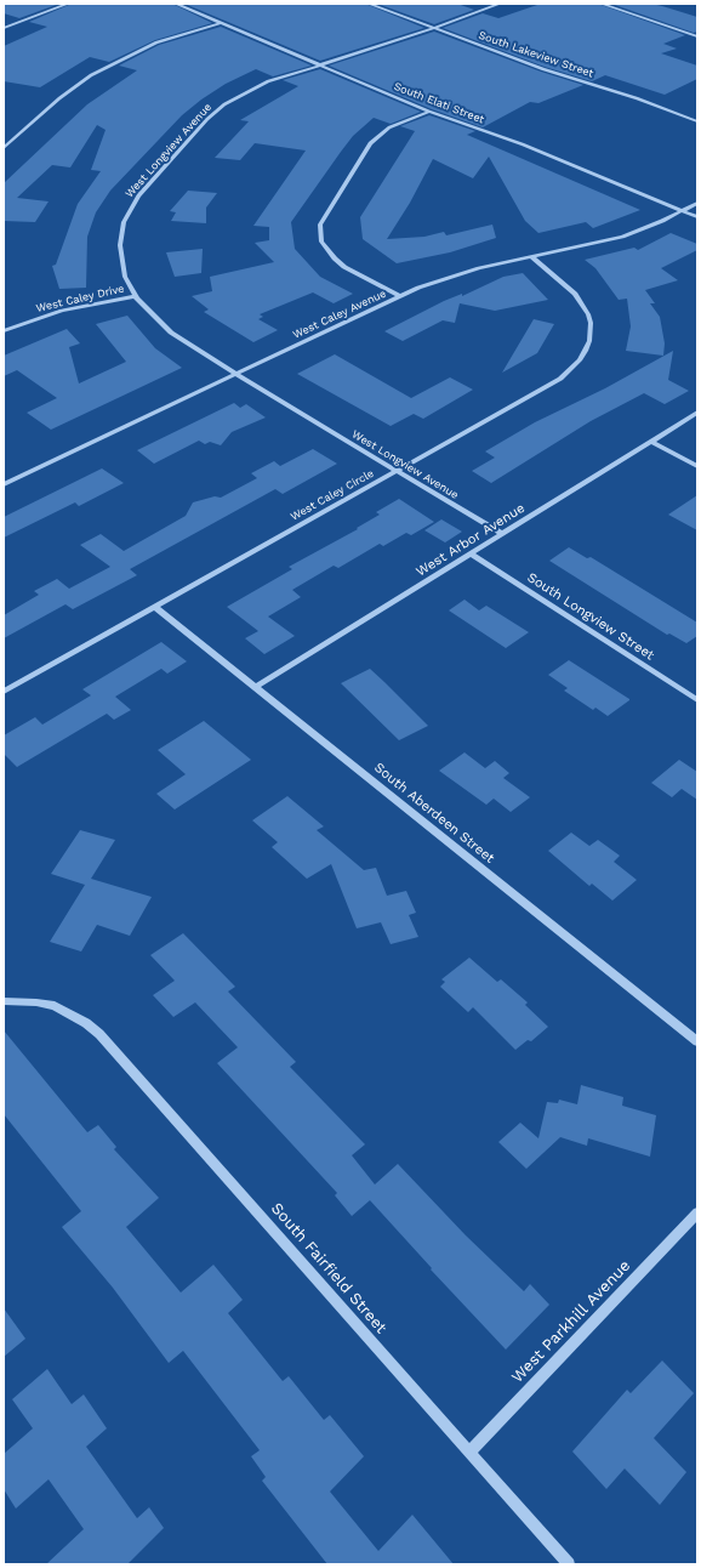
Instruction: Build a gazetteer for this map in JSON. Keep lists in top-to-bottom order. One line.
{"streets":{"street":["South Lakeview Street","South Elati Street","West Longview Avenue","West Caley Drive","West Caley Avenue","West Caley Circle","West Arbor Avenue","South Longview Street","South Aberdeen Street","South Fairfield Street","West Parkhill Avenue"]},"crossings":[["South Lakeview Street","West Longview Avenue"],["South Elati Street","West Longview Avenue"],["South Elati Street","West Caley Avenue"],["West Longview Avenue","West Caley Drive"],["West Longview Avenue","West Caley Avenue"],["West Longview Avenue","West Caley Circle"],["West Longview Avenue","West Arbor Avenue"],["West Caley Avenue","West Caley Circle"],["West Caley Circle","South Aberdeen Street"],["West Arbor Avenue","South Longview Street"],["West Arbor Avenue","South Aberdeen Street"],["South Fairfield Street","West Parkhill Avenue"]]}
